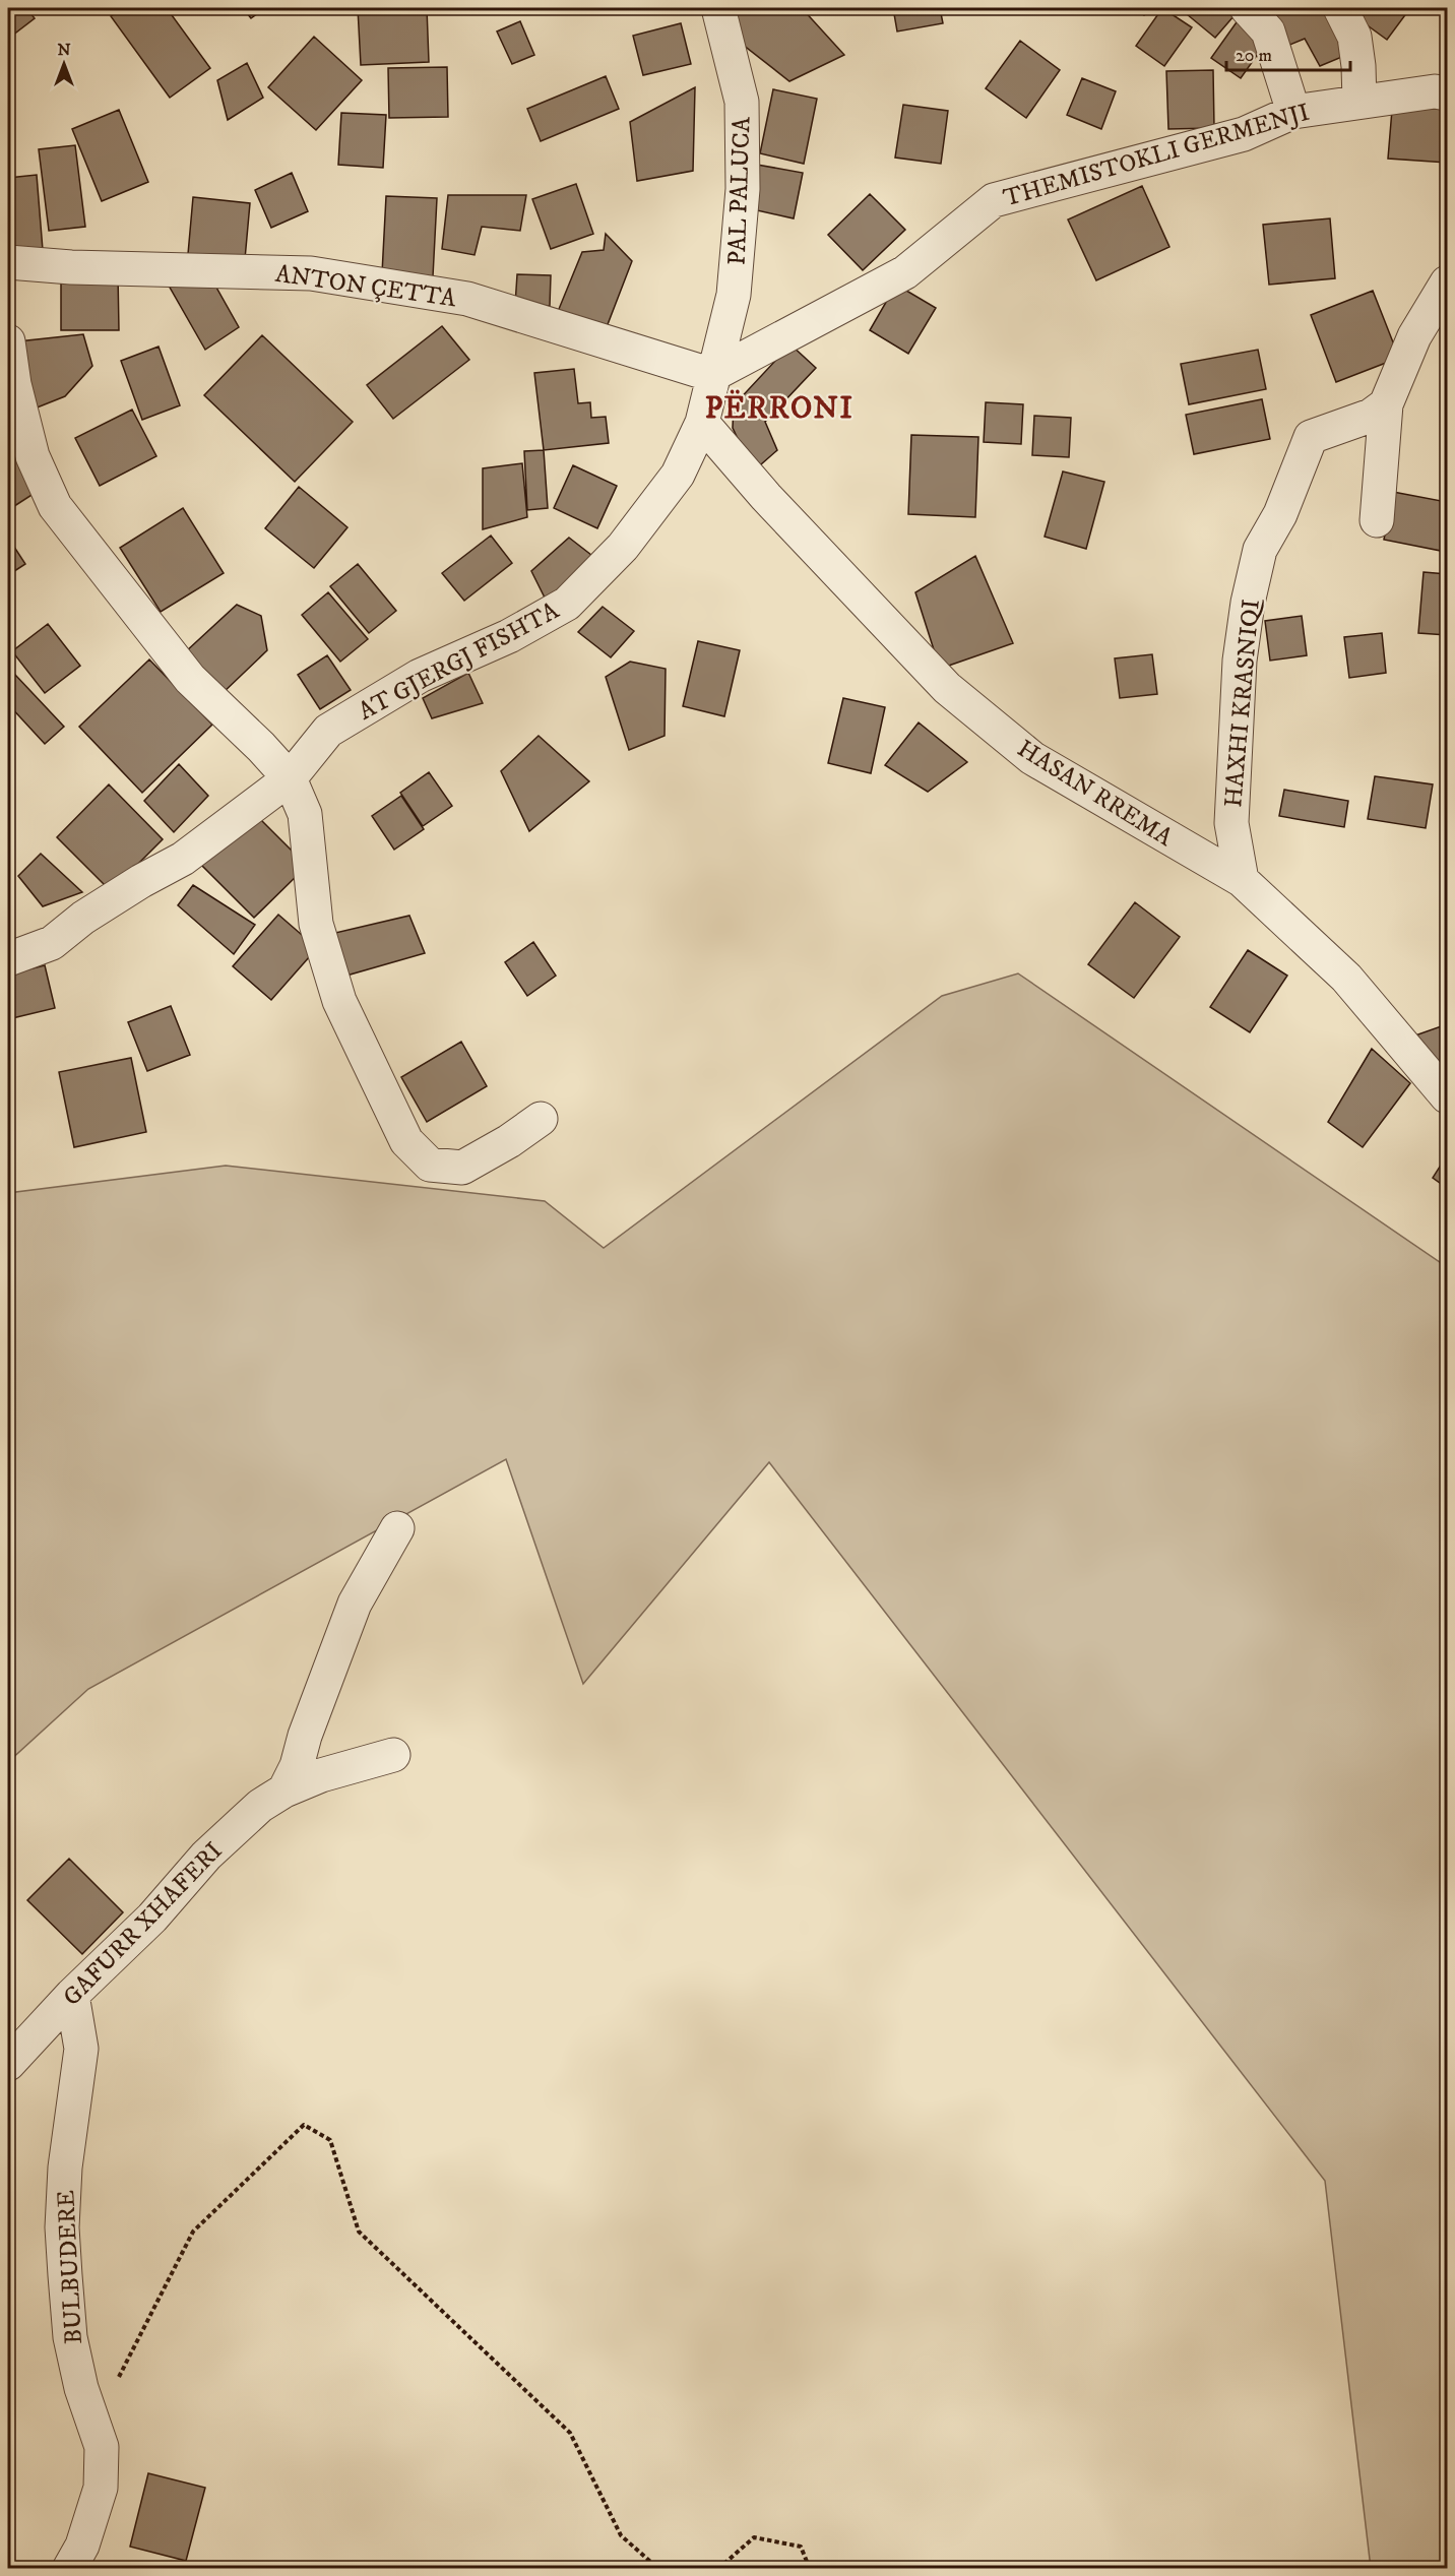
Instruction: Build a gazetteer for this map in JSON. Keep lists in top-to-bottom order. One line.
{"streets":{"street":["THEMISTOKLI GERMENJI","PAL PALUCA","ANTON ÇETTA","AT GJERGJ FISHTA","HAXHI KRASNIQI","HASAN RREMA","GAFURR XHAFERI","BULBUDERE"]},"crossings":[["THEMISTOKLI GERMENJI","PAL PALUCA"],["THEMISTOKLI GERMENJI","ANTON ÇETTA"],["THEMISTOKLI GERMENJI","AT GJERGJ FISHTA"],["PAL PALUCA","ANTON ÇETTA"],["PAL PALUCA","AT GJERGJ FISHTA"],["ANTON ÇETTA","AT GJERGJ FISHTA"],["AT GJERGJ FISHTA","HASAN RREMA"],["HAXHI KRASNIQI","HASAN RREMA"],["GAFURR XHAFERI","BULBUDERE"]],"districts":["PËRRONI"],"scale_bar":"20 m","north":"top"}
